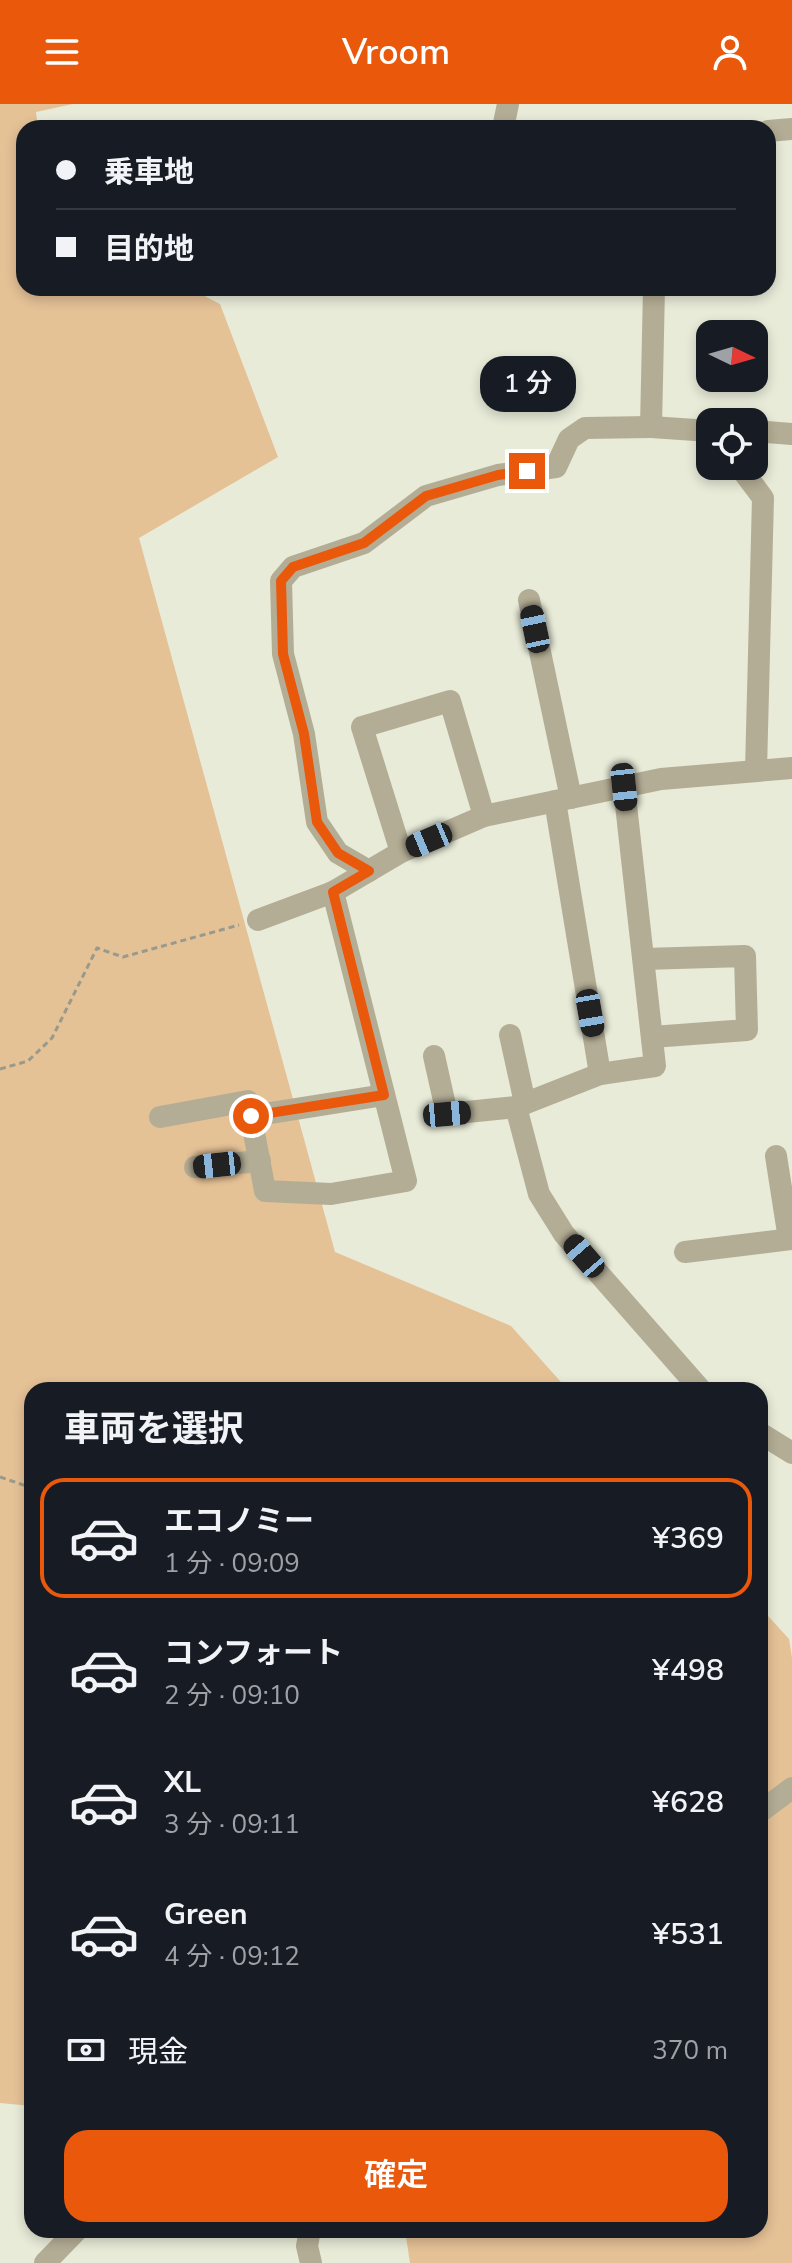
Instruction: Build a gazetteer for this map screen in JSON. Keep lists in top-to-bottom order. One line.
{"north":"right","page":{"header":"Vroom","banner":["乗車地","目的地"],"bubble":"1 分","heading":"車両を選択","list":[{"name":"エコノミー","note":"1 分 · 09:09","value":"¥369"},{"name":"コンフォート","note":"2 分 · 09:10","value":"¥498"},{"name":"XL","note":"3 分 · 09:11","value":"¥628"},{"name":"Green","note":"4 分 · 09:12","value":"¥531"}],"pay":["現金","370 m"],"buttons":"確定"}}
